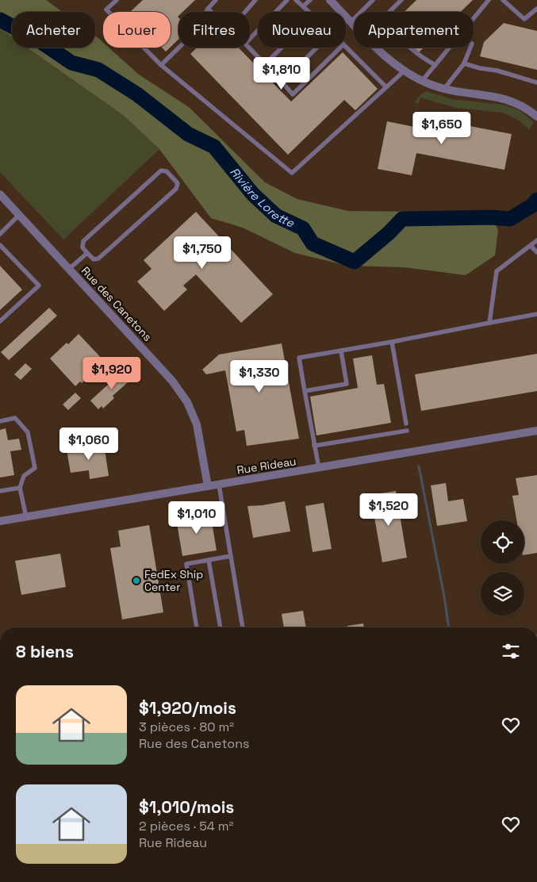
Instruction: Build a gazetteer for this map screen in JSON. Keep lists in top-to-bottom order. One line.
{"streets":{"street":["Rue des Canetons","Rue Rideau"]},"crossings":[["Rue des Canetons","Rue Rideau"]],"water":["Rivière Lorette"],"places":["FedEx Ship Center"],"page":{"chip":["Acheter","Louer","Filtres","Nouveau","Appartement"],"price":["$1,810","$1,650","$1,750","$1,920","$1,330","$1,060","$1,520","$1,010"],"heading":"8 biens","list":[{"name":"$1,920/mois","note":"3 pièces · 80 m² · Rue des Canetons"},{"name":"$1,010/mois","note":"2 pièces · 54 m² · Rue Rideau"}]}}
